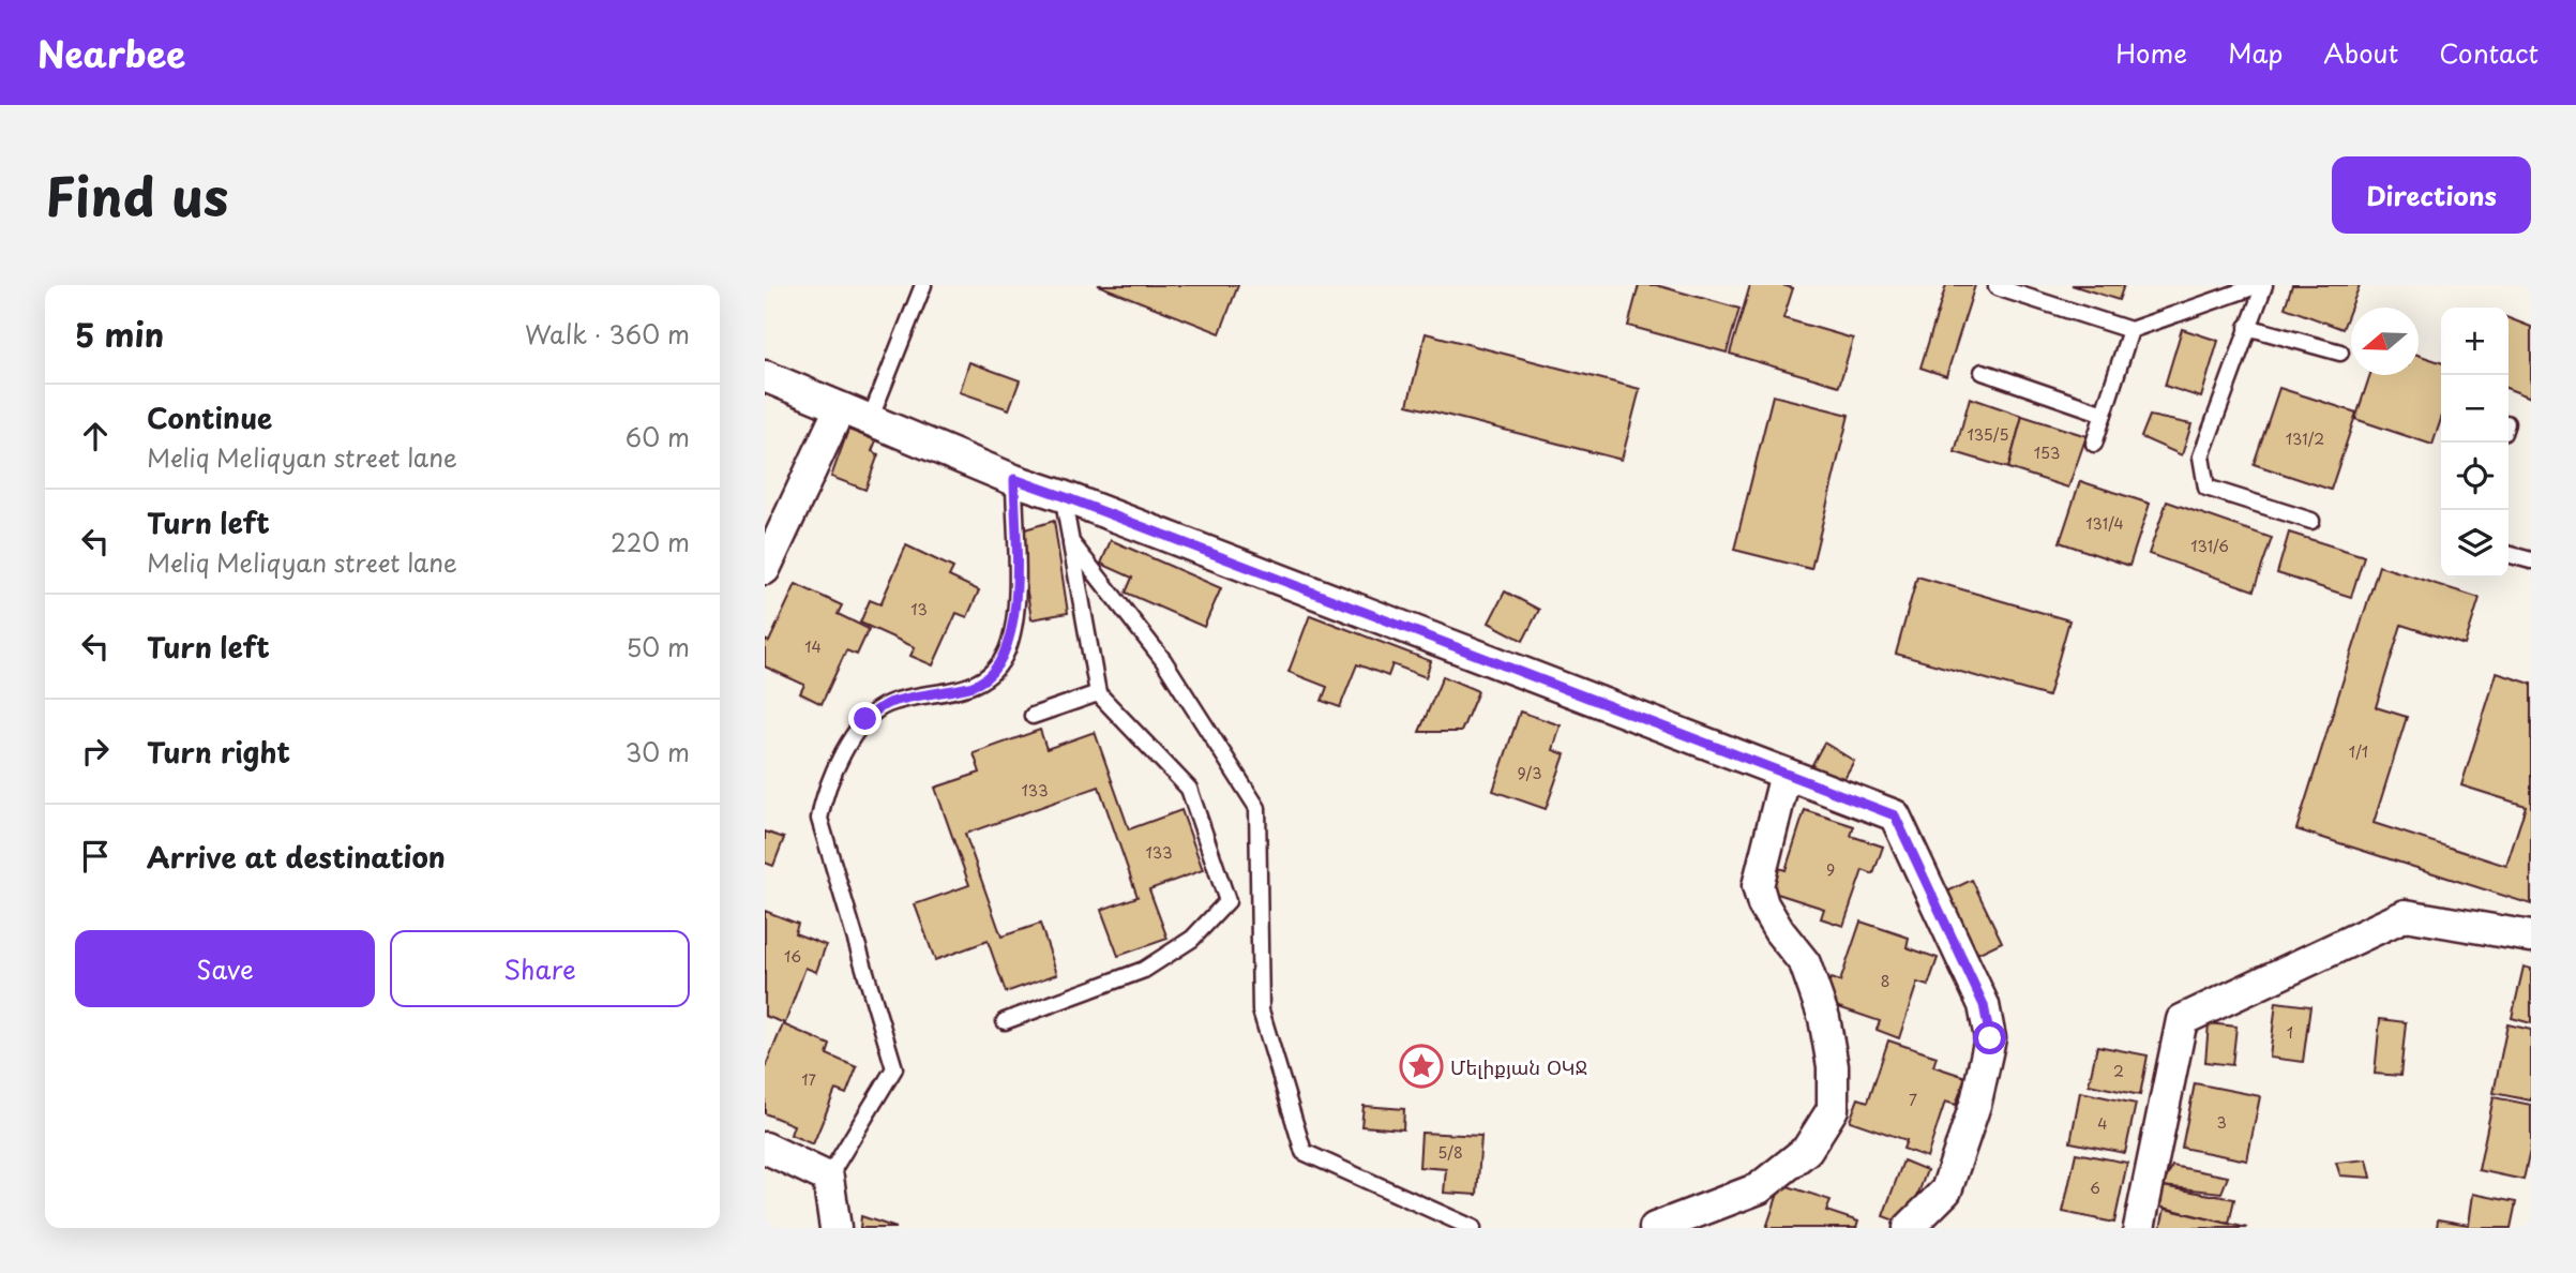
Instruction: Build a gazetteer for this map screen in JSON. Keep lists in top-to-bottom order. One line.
{"places":{"place":["Մելիքյան ՕԿՋ"]},"house_numbers":["135/5","131/2","153","131/4","131/6","13","14","1/1","9/3","133","133","9","16","8","1","2","17","7","3","4","5/8","6"],"north":"left","page":{"header":"Nearbee","nav":["Home","Map","About","Contact"],"title":"Find us","buttons":["Directions",["Save","Share"]],"heading":["5 min","Walk · 360 m"],"map_buttons":["+","−"],"list":[["Continue","Meliq Meliqyan street lane","60 m"],["Turn left","Meliq Meliqyan street lane","220 m"],["Turn left","50 m"],["Turn right","30 m"],"Arrive at destination"]}}
